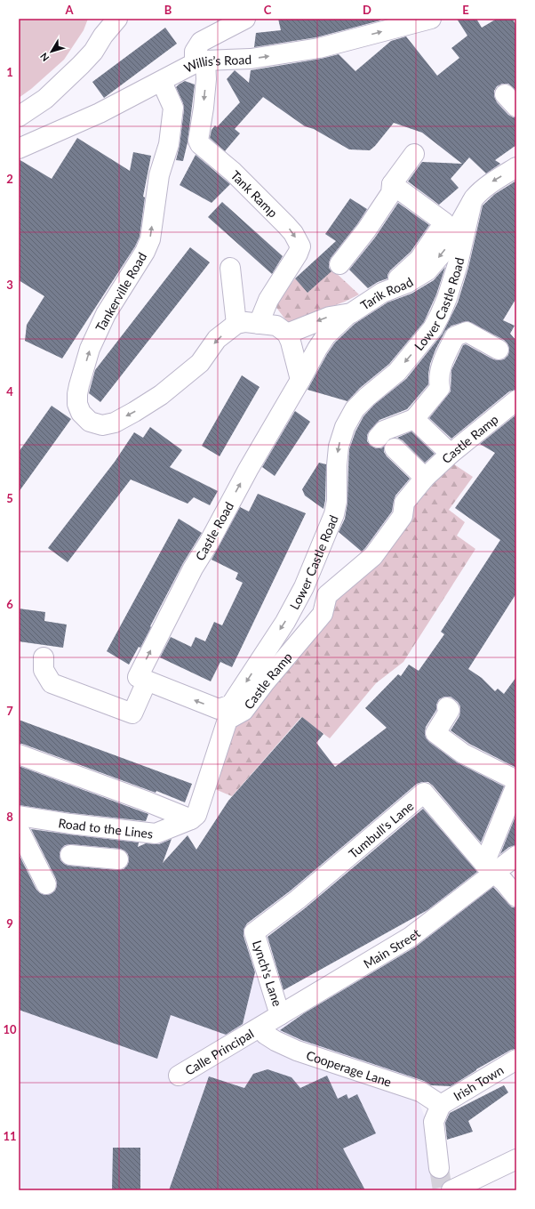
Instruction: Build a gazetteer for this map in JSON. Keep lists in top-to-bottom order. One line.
{"streets":{"street":["Willis’s Road","Tank Ramp","Tankerville Road","Tarik Road","Lower Castle Road","Castle Ramp","Castle Road","Road to the Lines","Tumbull's Lane","Main Street","Lynch's Lane","Calle Principal","Cooperage Lane","Irish Town"]},"crossings":[["Willis’s Road","Tank Ramp"],["Willis’s Road","Tankerville Road"],["Tarik Road","Lower Castle Road"],["Tarik Road","Castle Road"],["Lower Castle Road","Castle Road"],["Castle Ramp","Road to the Lines"],["Tumbull's Lane","Main Street"],["Tumbull's Lane","Lynch's Lane"],["Main Street","Lynch's Lane"],["Main Street","Calle Principal"],["Main Street","Cooperage Lane"],["Calle Principal","Cooperage Lane"],["Cooperage Lane","Irish Town"]],"one_way":["Willis’s Road","Tank Ramp","Lower Castle Road","Castle Road"],"north":"bottom left","grid":{"columns":["A","B","C","D","E"],"rows":["1","2","3","4","5","6","7","8","9","10","11"]}}
